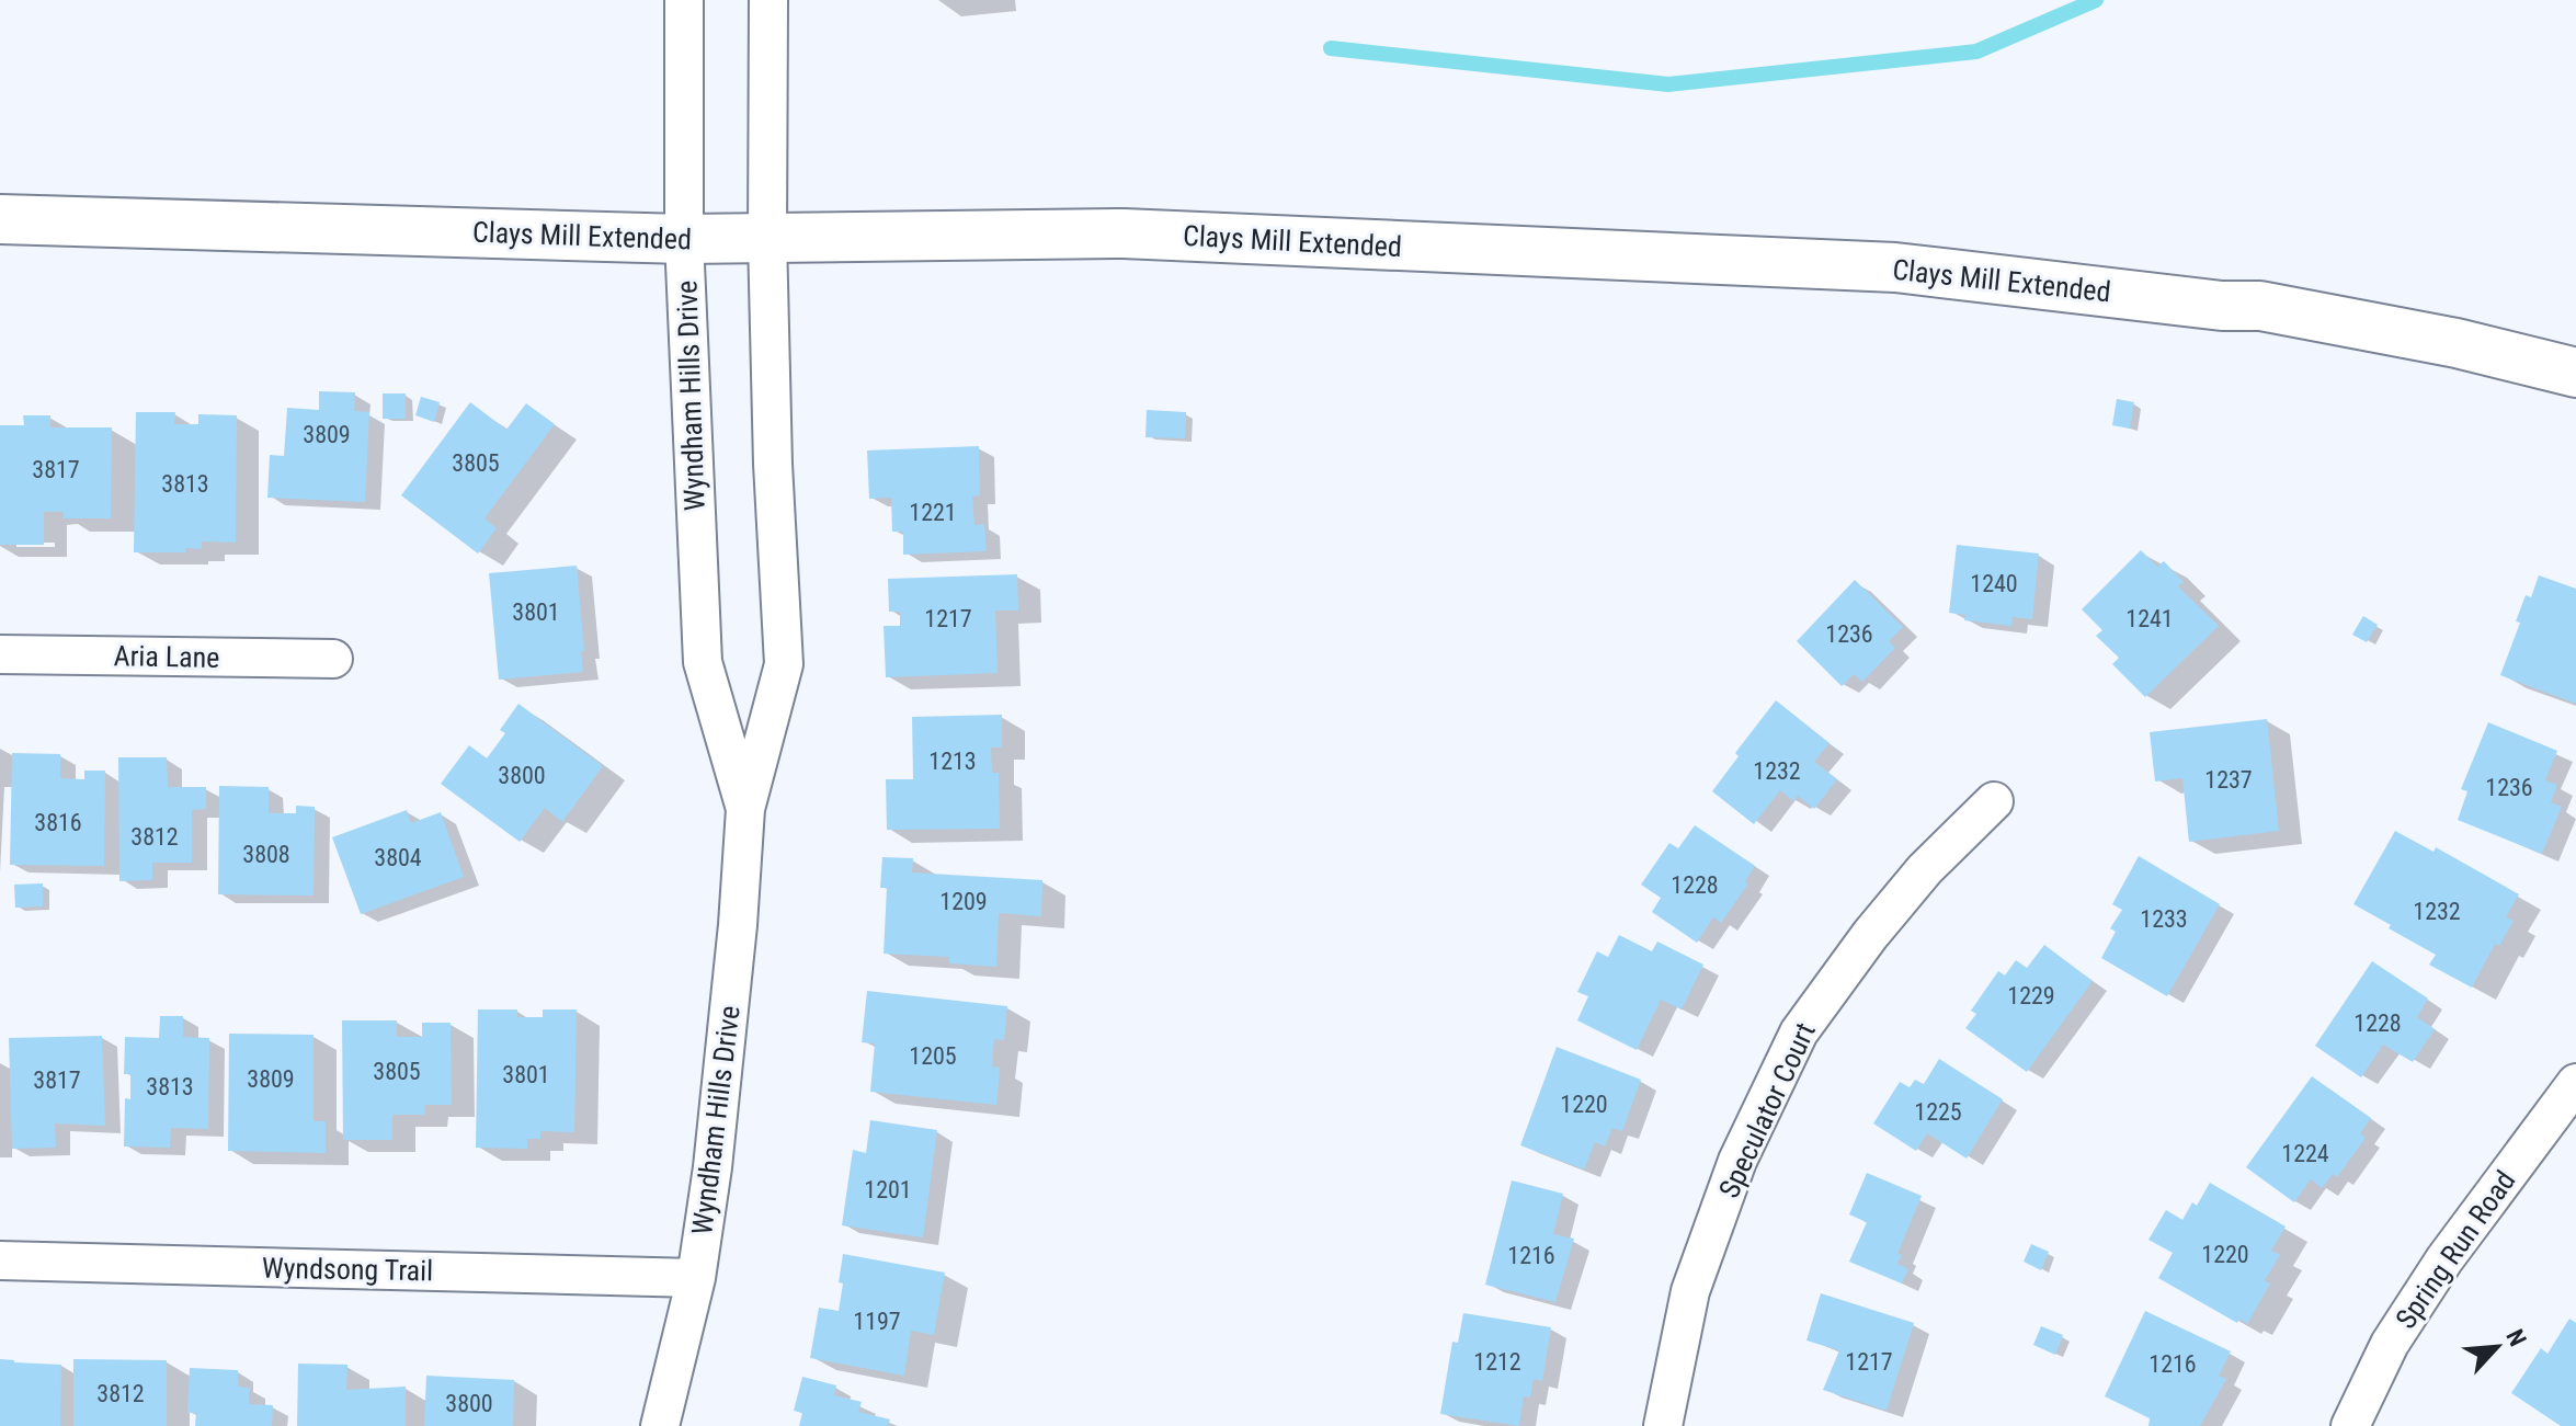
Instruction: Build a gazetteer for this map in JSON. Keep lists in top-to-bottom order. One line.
{"streets":{"main road":["Clays Mill Extended"],"street":["Wyndham Hills Drive","Aria Lane","Speculator Court","Spring Run Road","Wyndsong Trail"]},"crossings":[["Clays Mill Extended","Wyndham Hills Drive"],["Wyndham Hills Drive","Wyndsong Trail"]],"house_numbers":["3809","3805","3817","3813","1221","1240","3801","1217","1241","1236","1213","1232","3800","1237","1236","3816","3812","3808","3804","1228","1209","1232","1233","1229","1228","1205","3805","3801","3809","3817","3813","1220","1225","1224","1201","1220","1216","1197","1212","1217","1216","3812","3800"],"north":"top right"}
